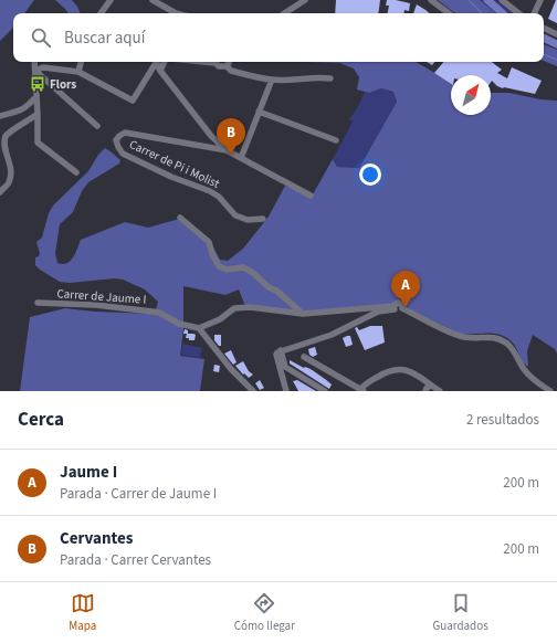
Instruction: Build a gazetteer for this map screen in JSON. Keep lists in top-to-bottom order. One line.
{"streets":{"street":["Carrer de Pi i Molist","Carrer de Jaume I"]},"places":{"bus stop":["Flors"]},"north":"top right","page":{"search":"Buscar aquí","pins":["B","A"],"heading":["Cerca","2 resultados"],"list":[{"mark":"A","name":"Jaume I","note":"Parada · Carrer de Jaume I","value":"200 m"},{"mark":"B","name":"Cervantes","note":"Parada · Carrer Cervantes","value":"200 m"}],"nav":["Mapa","Cómo llegar","Guardados"]}}
